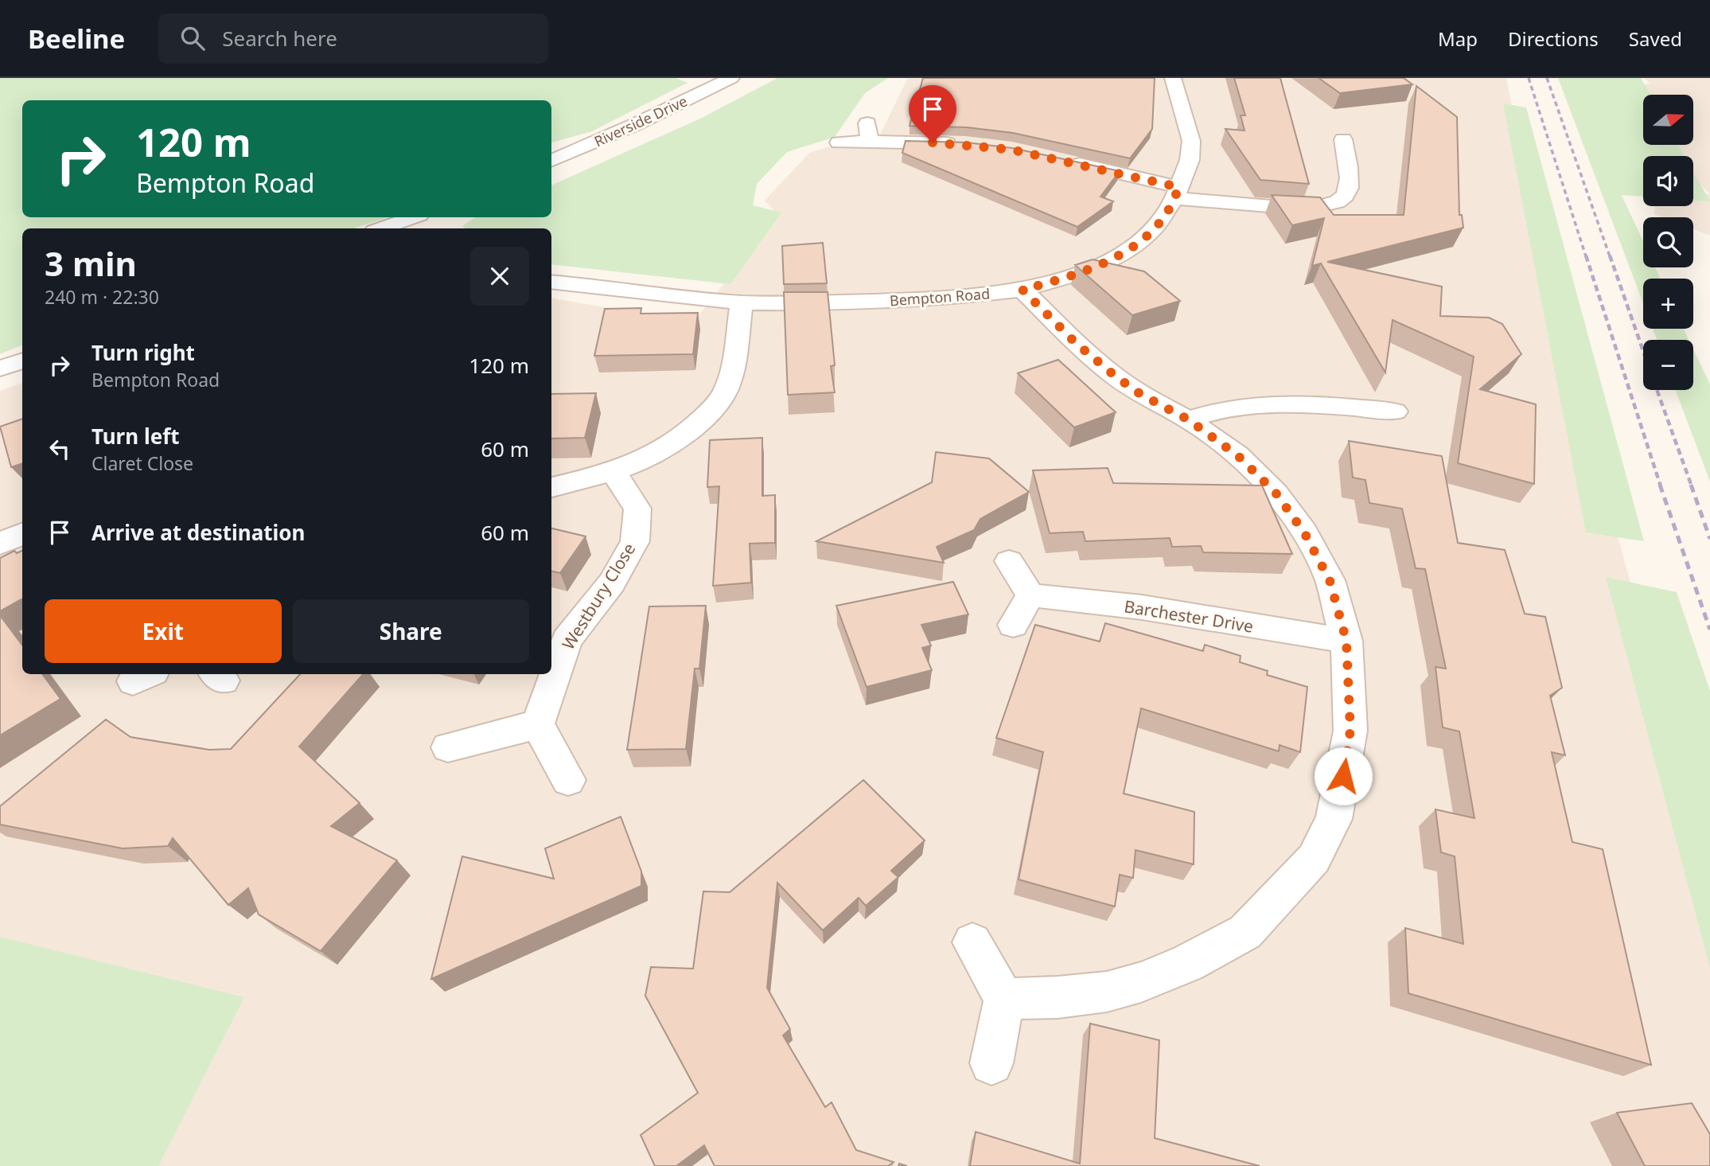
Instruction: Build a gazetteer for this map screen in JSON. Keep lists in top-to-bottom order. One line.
{"streets":{"street":["Riverside Drive","Bempton Road","Westbury Close","Barchester Drive"]},"north":"right","page":{"header":"Beeline","search":"Search here","nav":["Map","Directions","Saved"],"map_buttons":["+","−"],"turn":["120 m","Bempton Road"],"heading":["3 min","240 m · 22:30"],"list":[{"name":"Turn right","note":"Bempton Road","value":"120 m"},{"name":"Turn left","note":"Claret Close","value":"60 m"},{"name":"Arrive at destination","value":"60 m"}],"buttons":["Exit","Share"]}}
